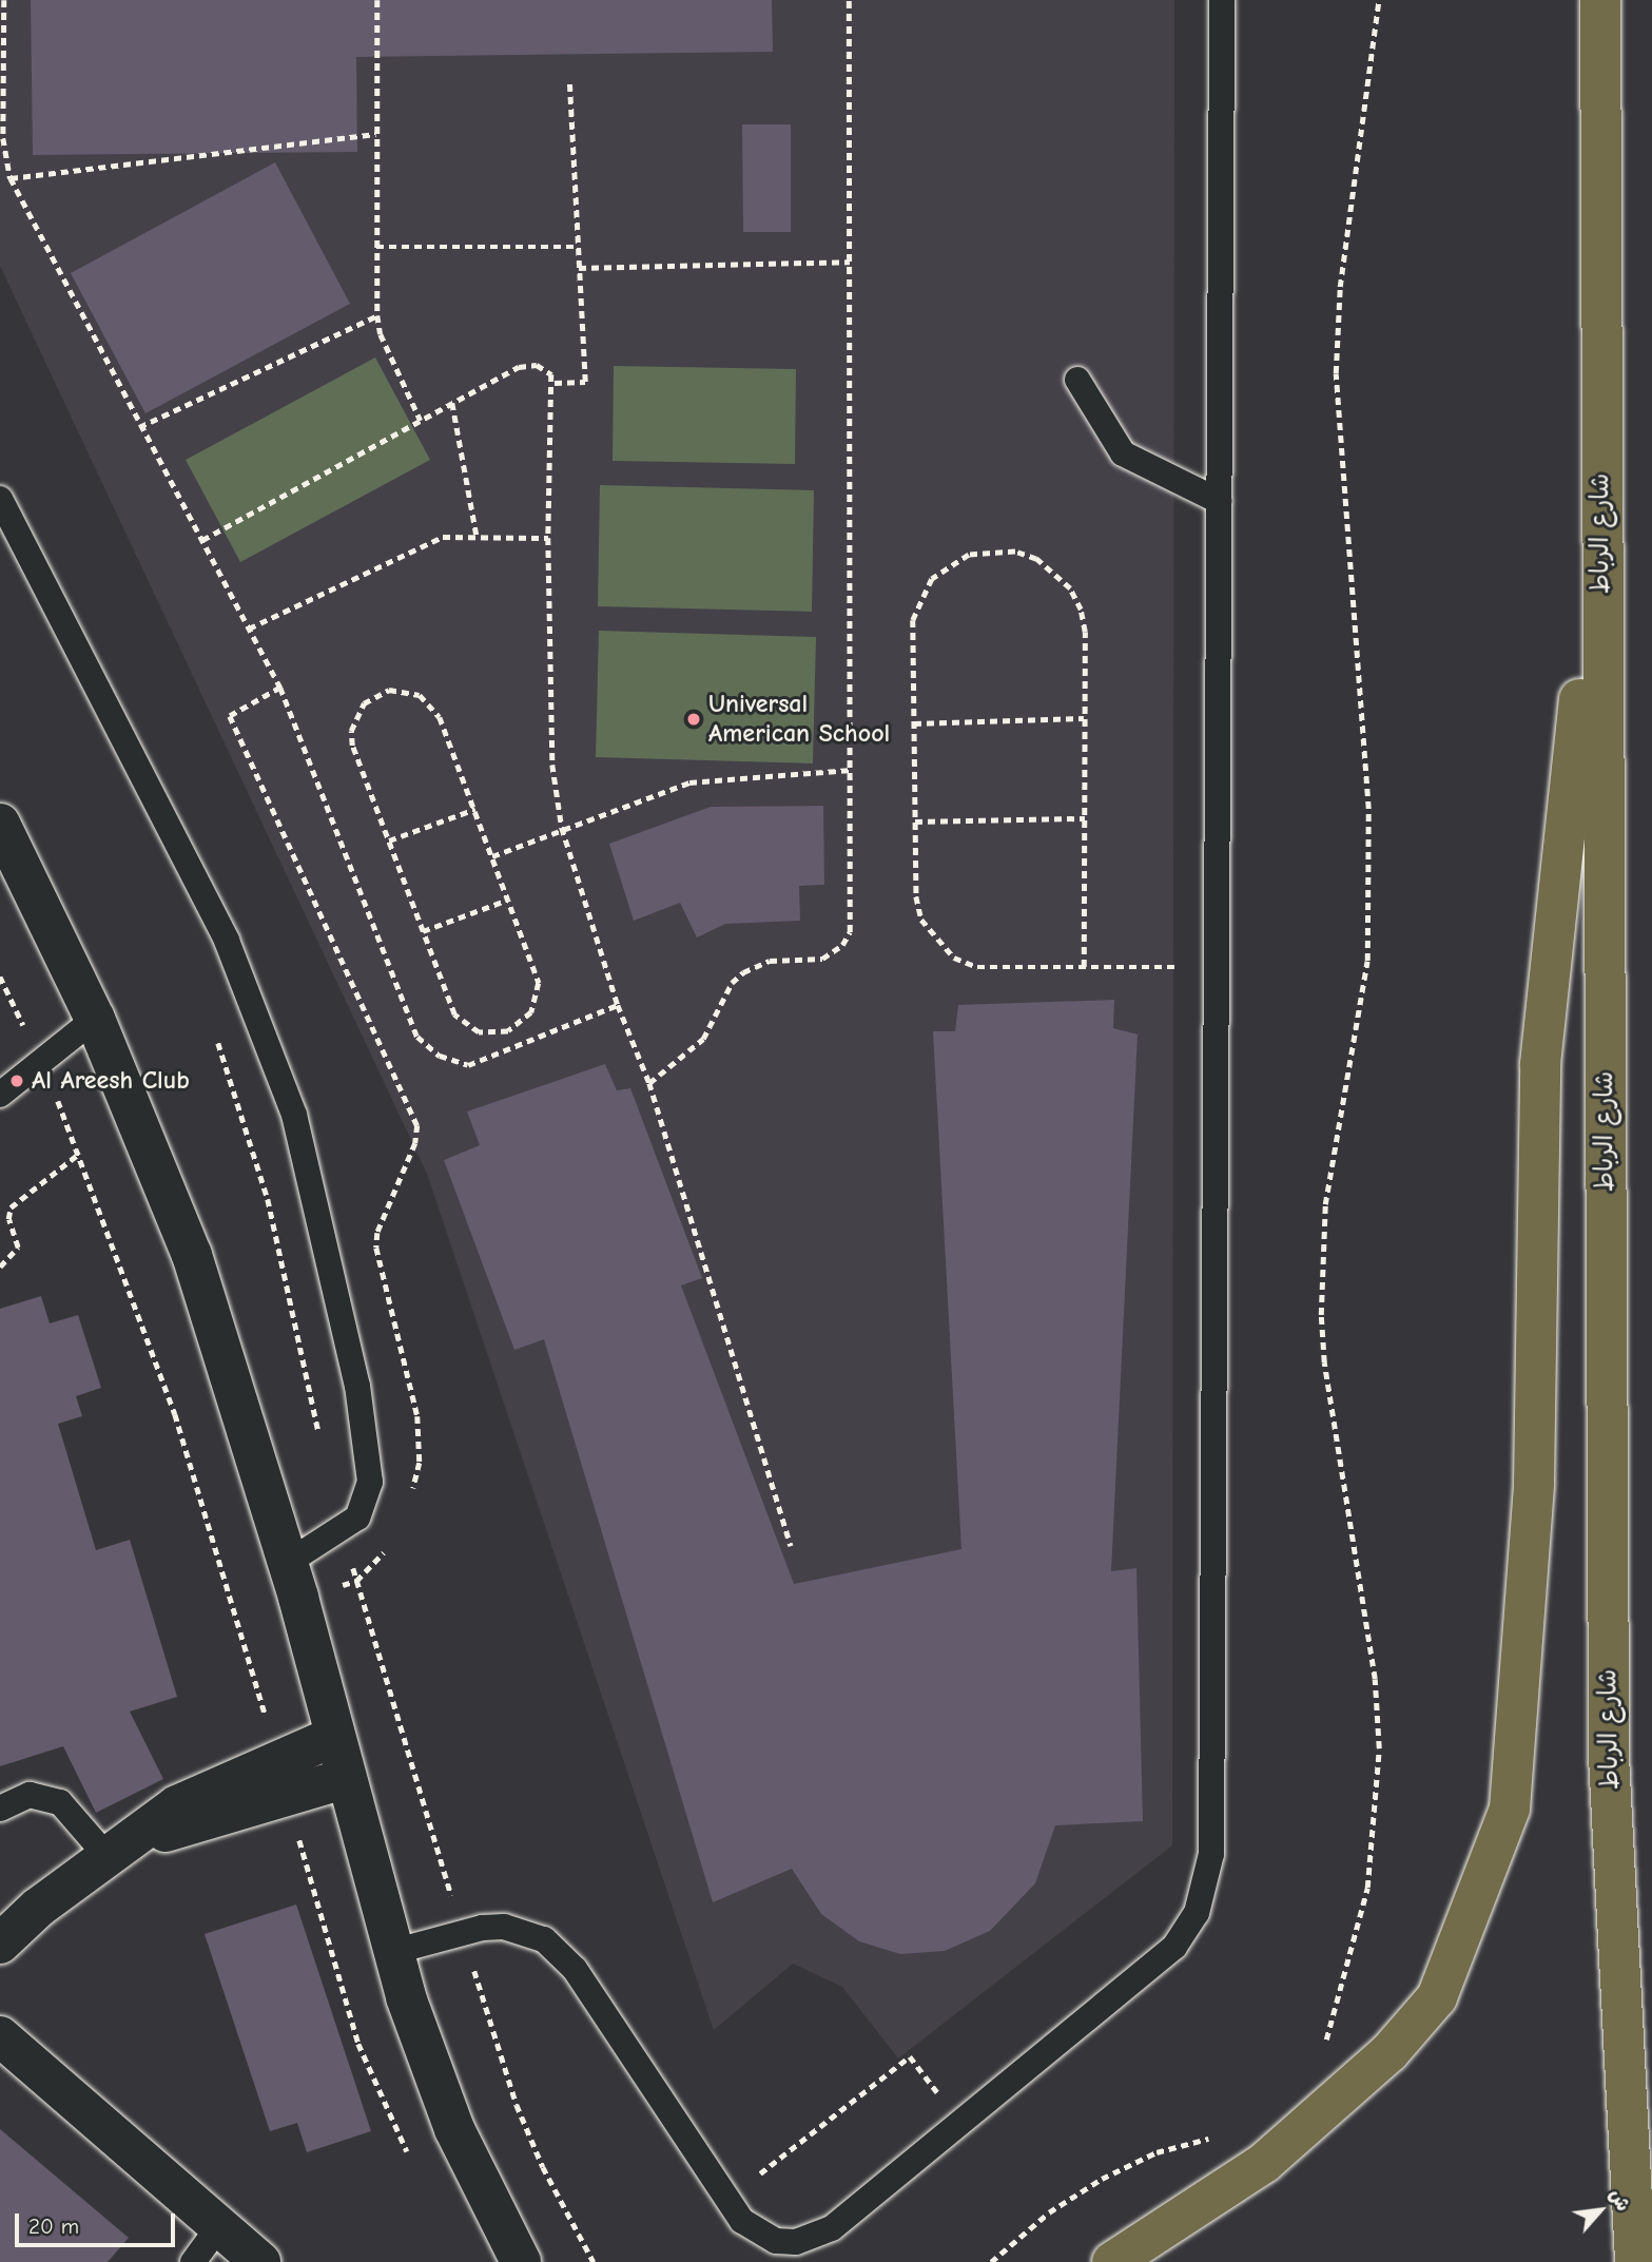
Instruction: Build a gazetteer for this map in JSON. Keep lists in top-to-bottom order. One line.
{"streets":{"highway":["شارع الرباط"]},"places":["Universal American School","Al Areesh Club"],"scale_bar":"20 m","north":"top right"}
